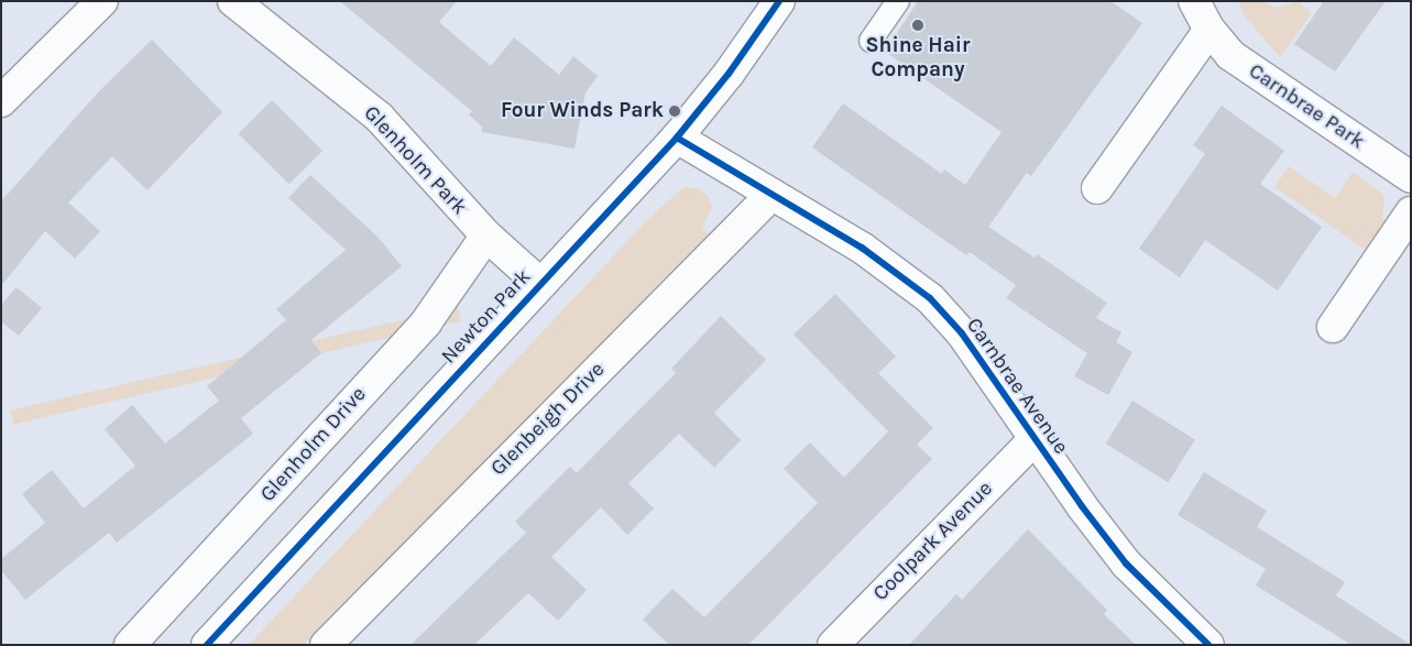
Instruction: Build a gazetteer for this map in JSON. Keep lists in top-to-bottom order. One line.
{"streets":{"street":["Carnbrae Park","Glenholm Park","Newton Park","Carnbrae Avenue","Glenbeigh Drive","Glenholm Drive","Coolpark Avenue"]},"crossings":[["Glenholm Park","Newton Park"],["Glenholm Park","Glenholm Drive"],["Newton Park","Carnbrae Avenue"],["Carnbrae Avenue","Glenbeigh Drive"],["Carnbrae Avenue","Coolpark Avenue"]],"places":["Shine Hair Company","Four Winds Park"]}
